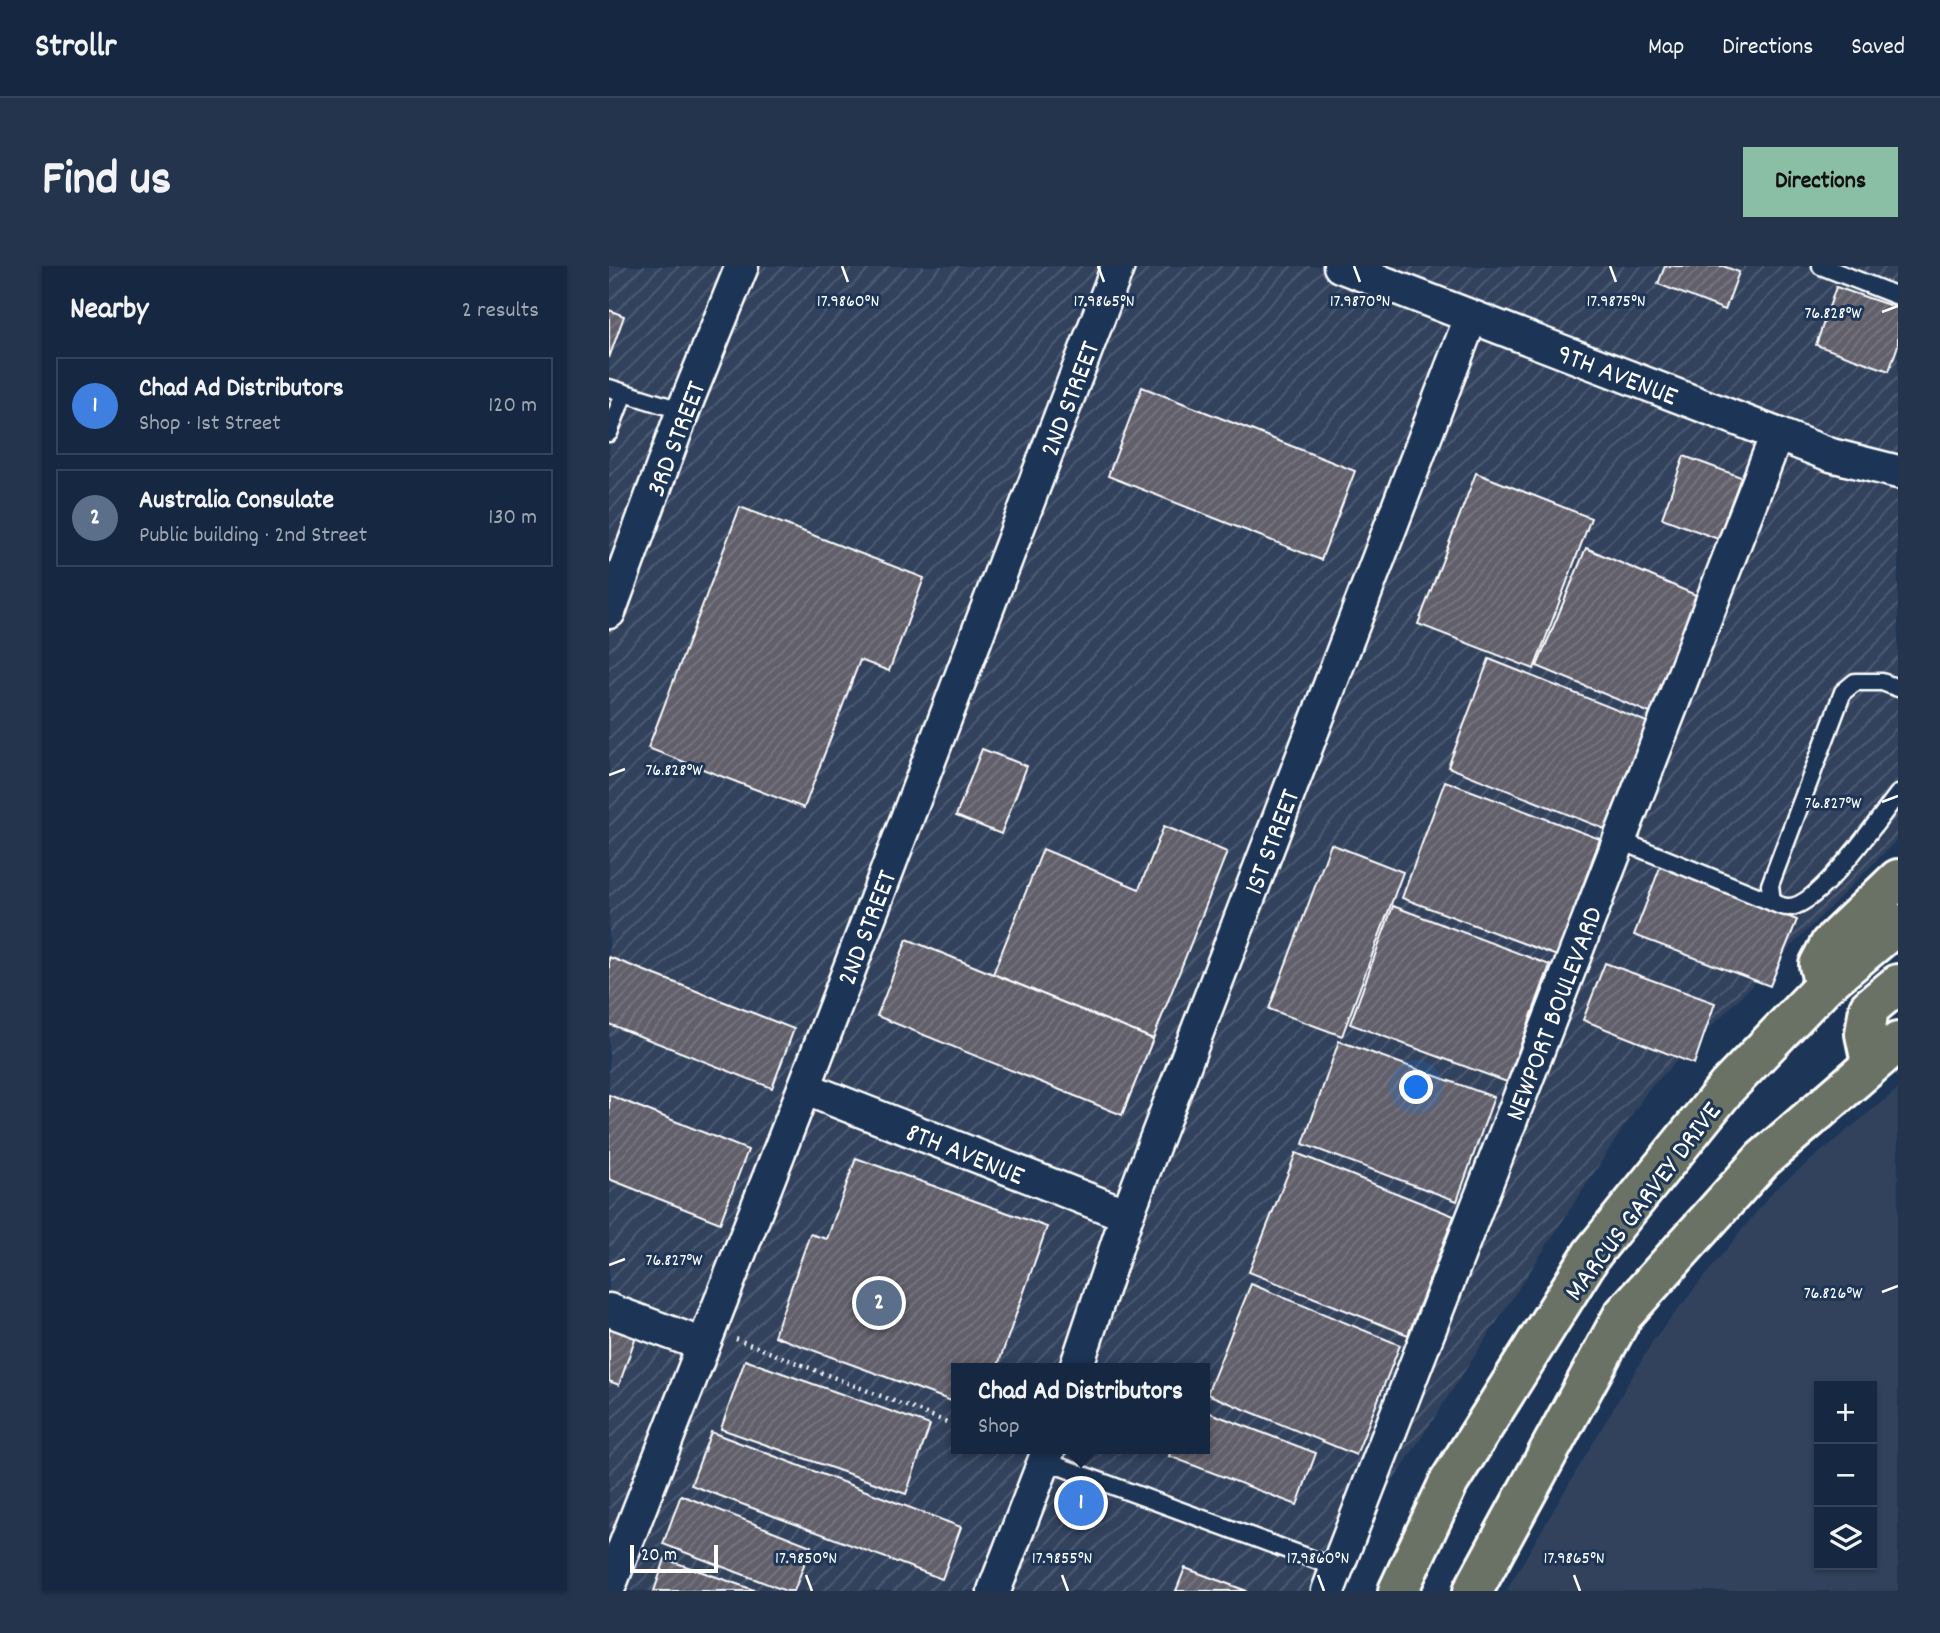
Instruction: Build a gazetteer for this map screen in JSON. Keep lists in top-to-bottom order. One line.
{"streets":{"highway":["MARCUS GARVEY DRIVE"],"street":["9TH AVENUE","2ND STREET","3RD STREET","1ST STREET","NEWPORT BOULEVARD","8TH AVENUE"]},"crossings":[["9TH AVENUE","1ST STREET"],["9TH AVENUE","NEWPORT BOULEVARD"],["2ND STREET","8TH AVENUE"],["1ST STREET","8TH AVENUE"]],"scale_bar":"20 m","page":{"header":"Strollr","nav":["Map","Directions","Saved"],"title":"Find us","buttons":"Directions","heading":["Nearby","2 results"],"list":[{"mark":"1","name":"Chad Ad Distributors","note":"Shop · 1st Street","value":"120 m"},{"mark":"2","name":"Australia Consulate","note":"Public building · 2nd Street","value":"130 m"}],"pins":["2","1"],"popup":["Chad Ad Distributors","Shop"],"map_buttons":["+","−"],"scale":"20 m"},"coordinates":["17.9860°N","17.9865°N","17.9870°N","17.9875°N","76.828°W","76.827°W","76.826°W","17.9850°N","17.9855°N"]}
